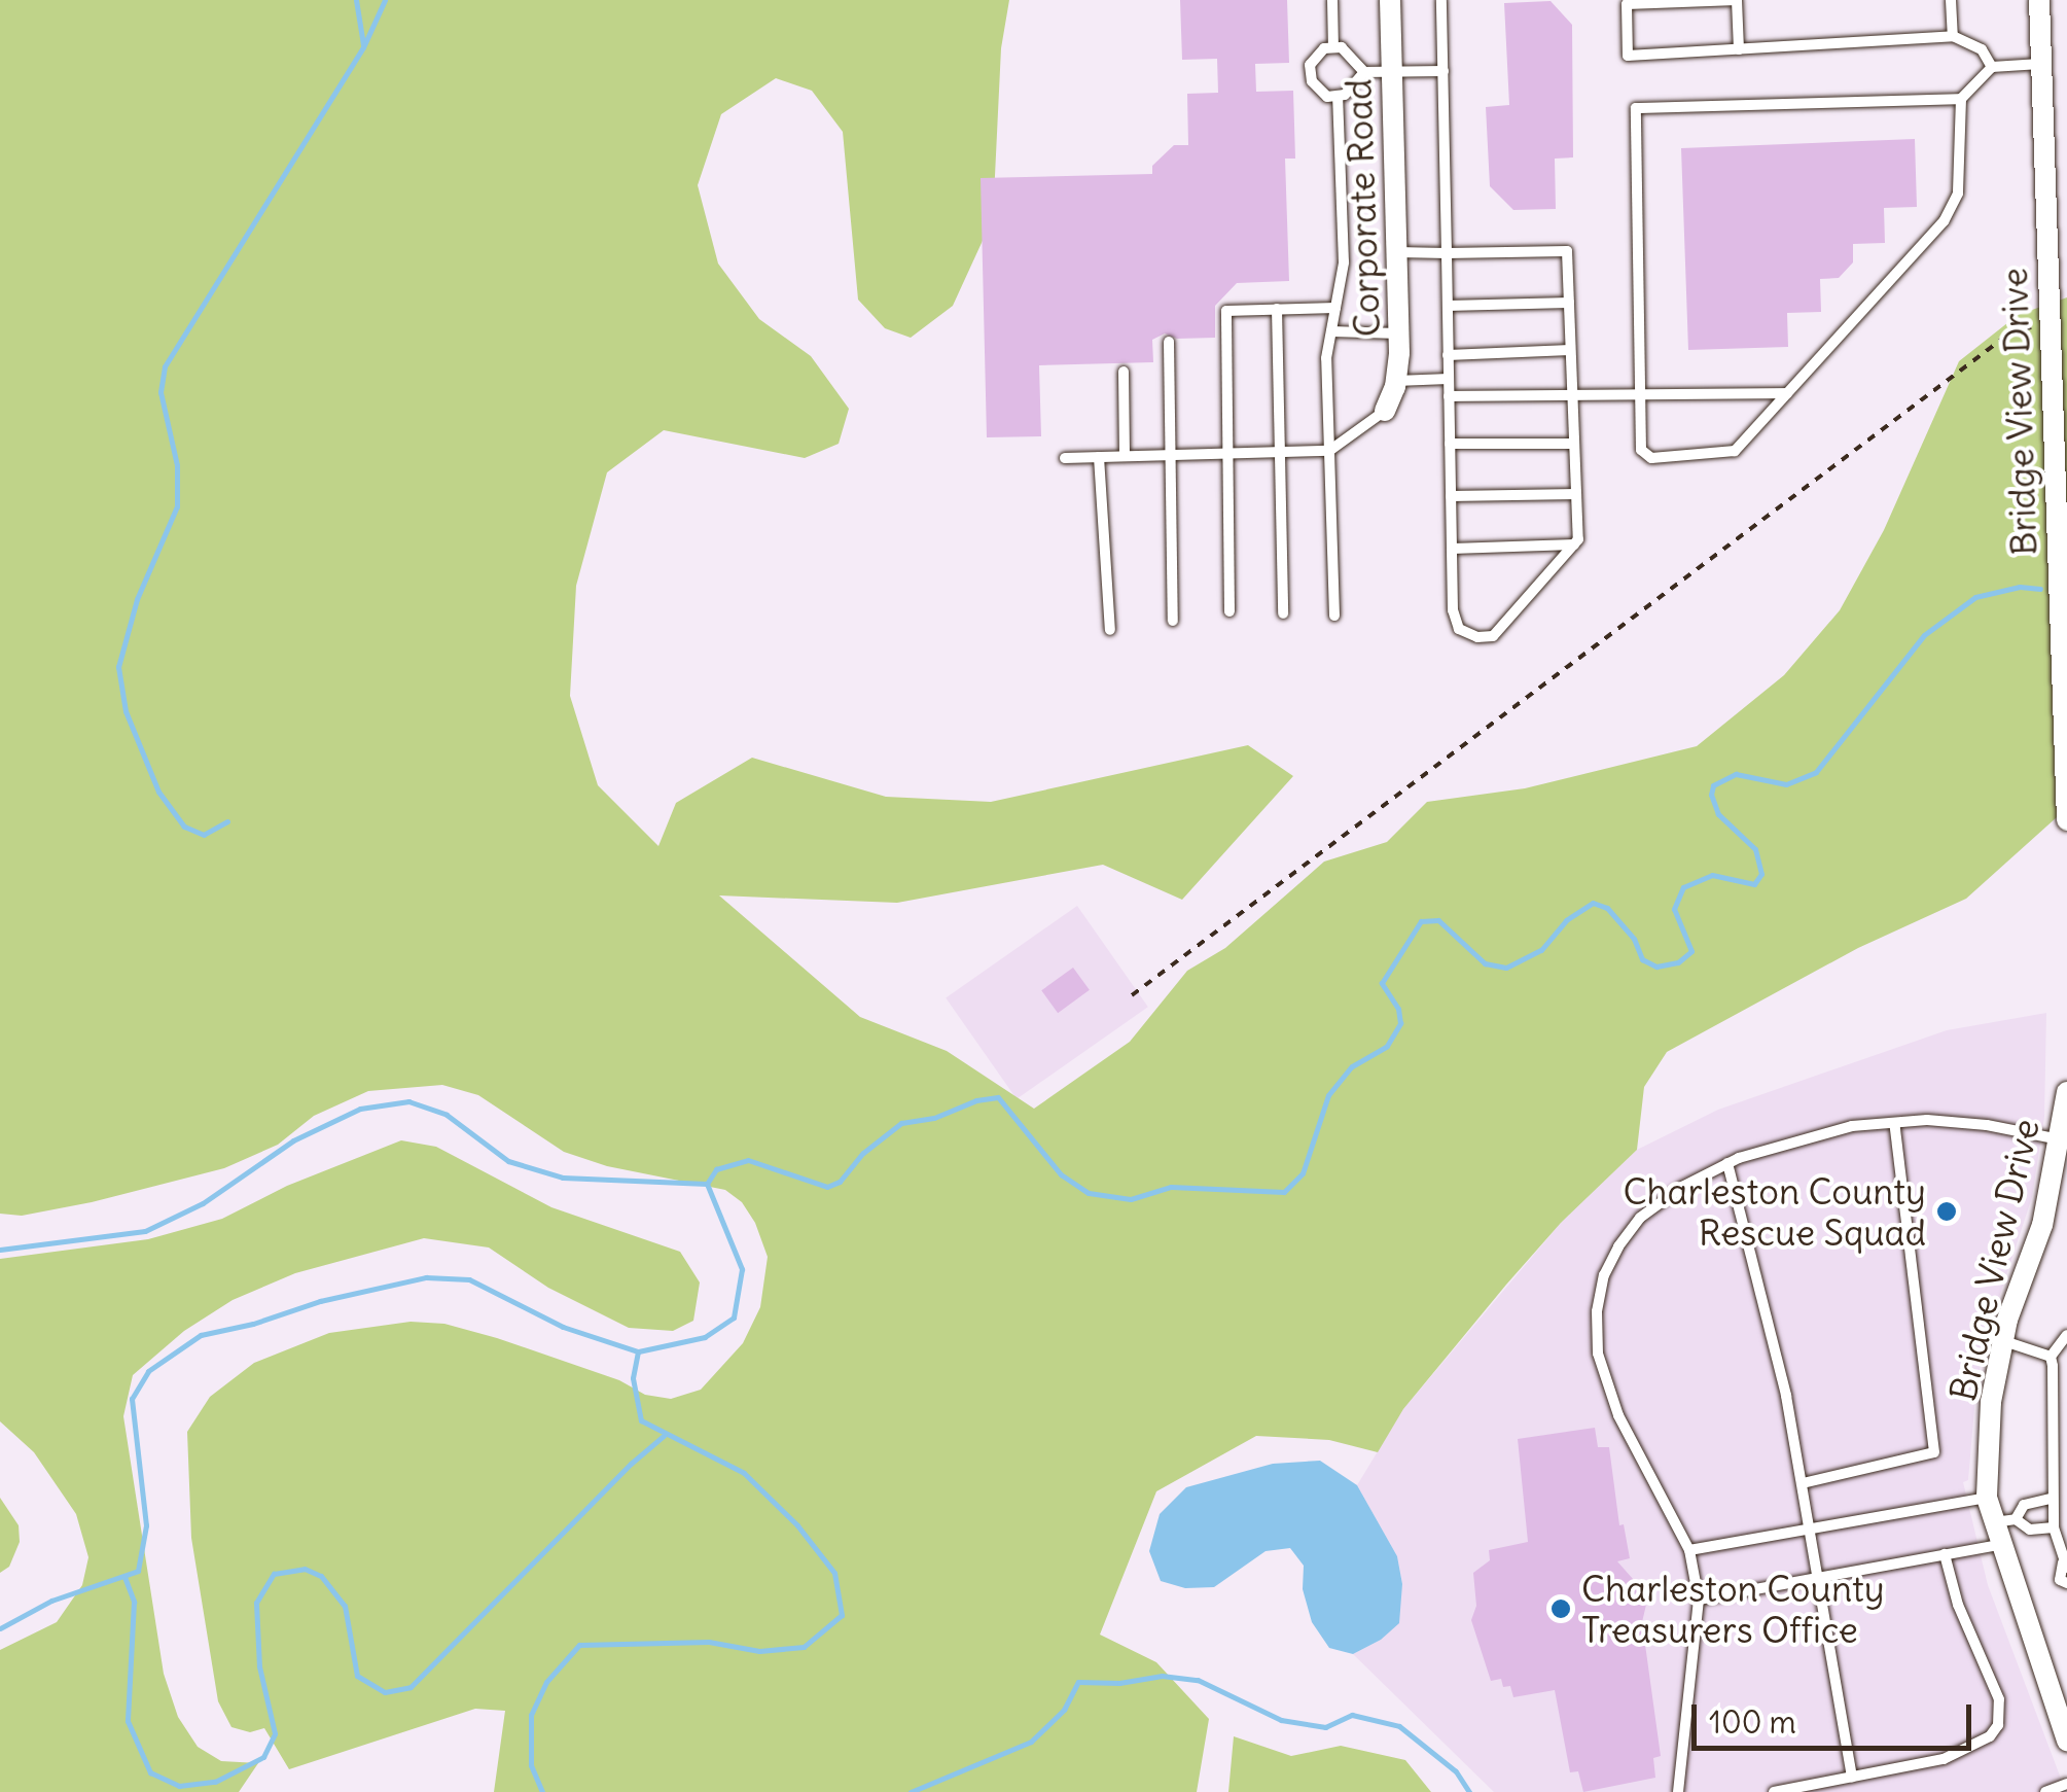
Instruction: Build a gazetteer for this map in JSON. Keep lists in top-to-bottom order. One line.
{"streets":{"street":["Corporate Road","Bridge View Drive"]},"places":["Charleston County Rescue Squad","Charleston County Treasurers Office"],"scale_bar":"100 m"}
